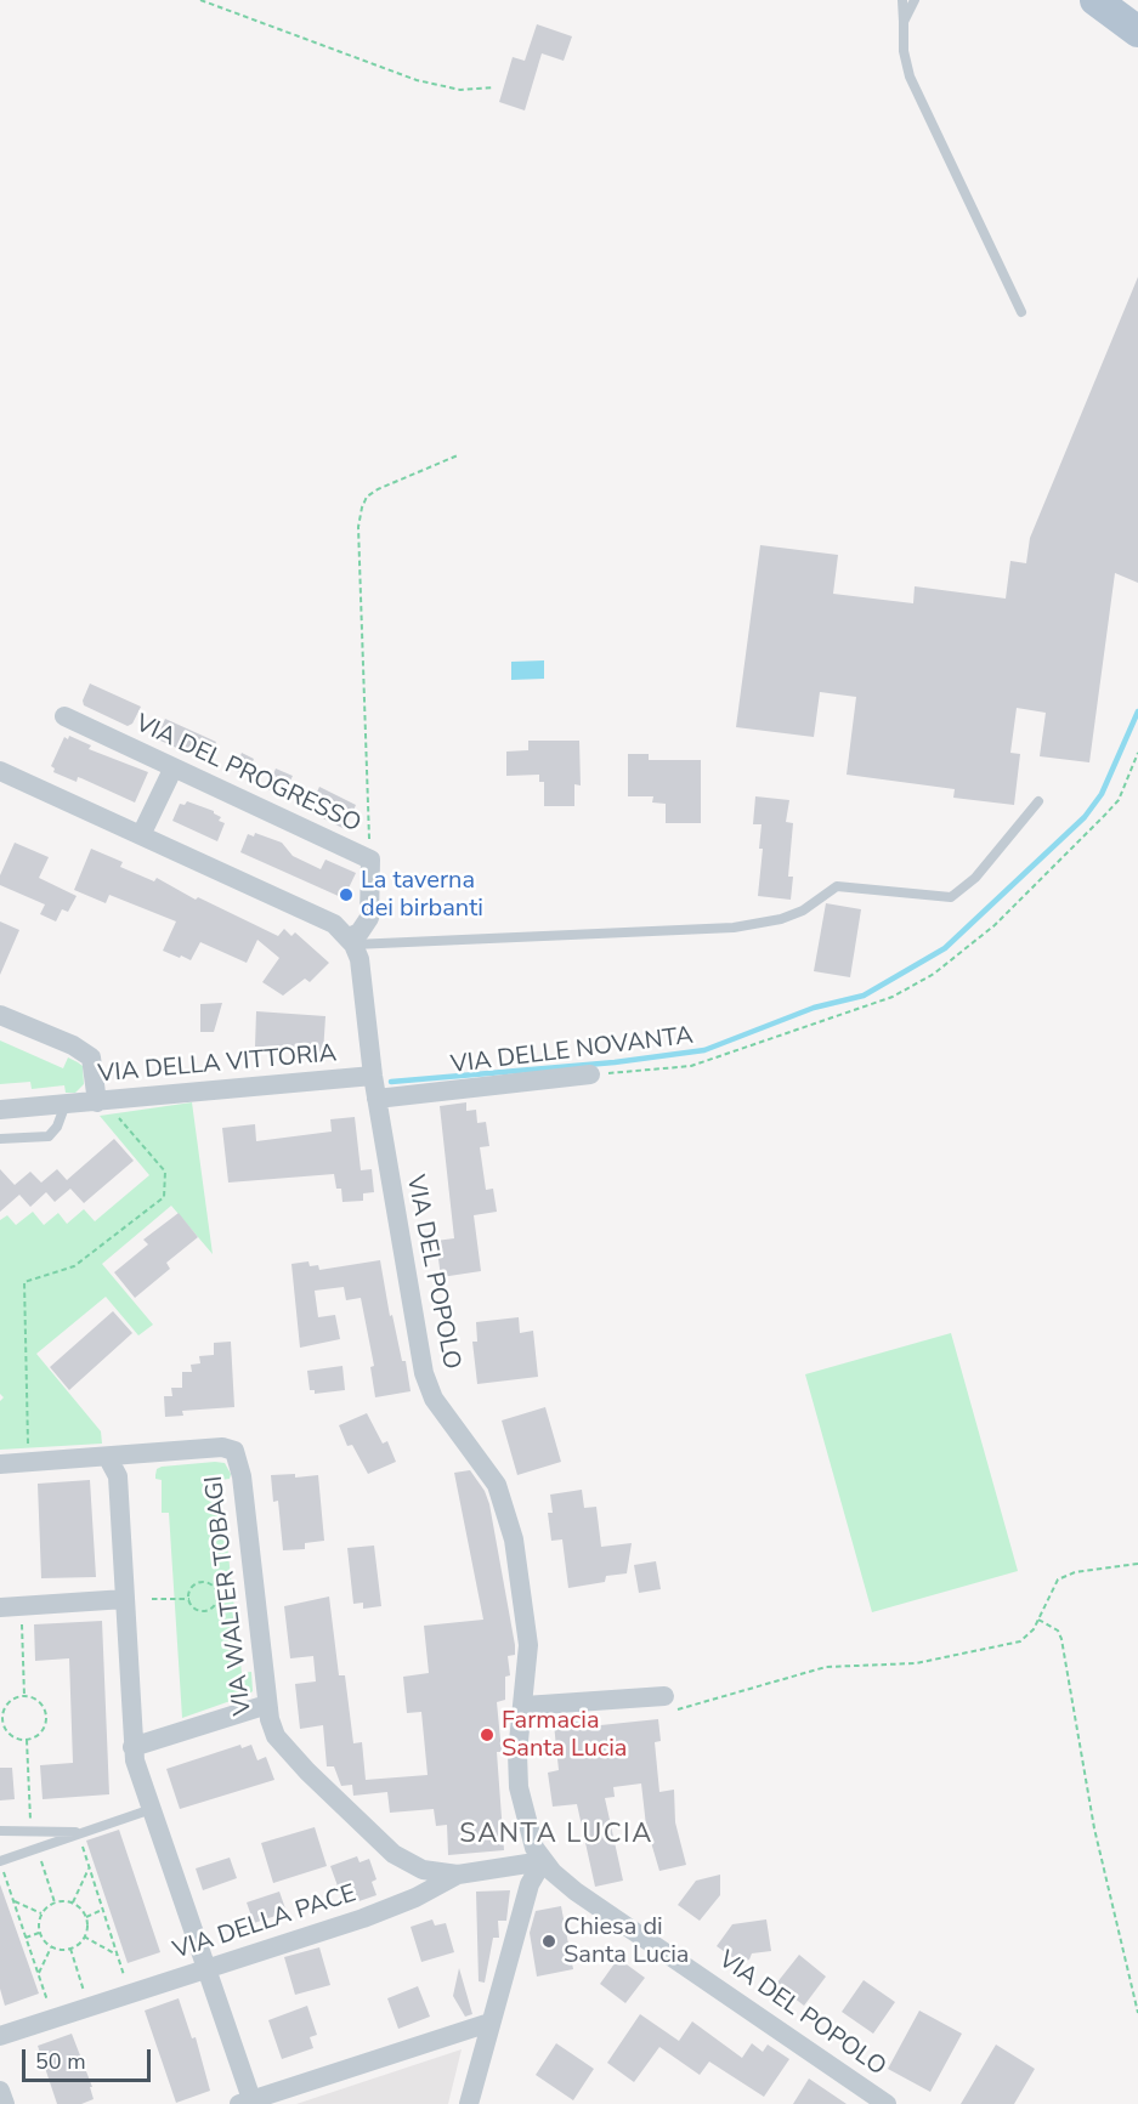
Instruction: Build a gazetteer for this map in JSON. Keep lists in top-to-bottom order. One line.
{"streets":{"street":["VIA DEL PROGRESSO","VIA DELLE NOVANTA","VIA DELLA VITTORIA","VIA DEL POPOLO","VIA WALTER TOBAGI","VIA DELLA PACE"]},"crossings":[["VIA DEL PROGRESSO","VIA DEL POPOLO"],["VIA DELLE NOVANTA","VIA DEL POPOLO"],["VIA DELLA VITTORIA","VIA DEL POPOLO"],["VIA DEL POPOLO","VIA DELLA PACE"],["VIA WALTER TOBAGI","VIA DELLA PACE"]],"districts":["SANTA LUCIA"],"places":["La taverna dei birbanti","Farmacia Santa Lucia","Chiesa di Santa Lucia"],"scale_bar":"50 m"}
